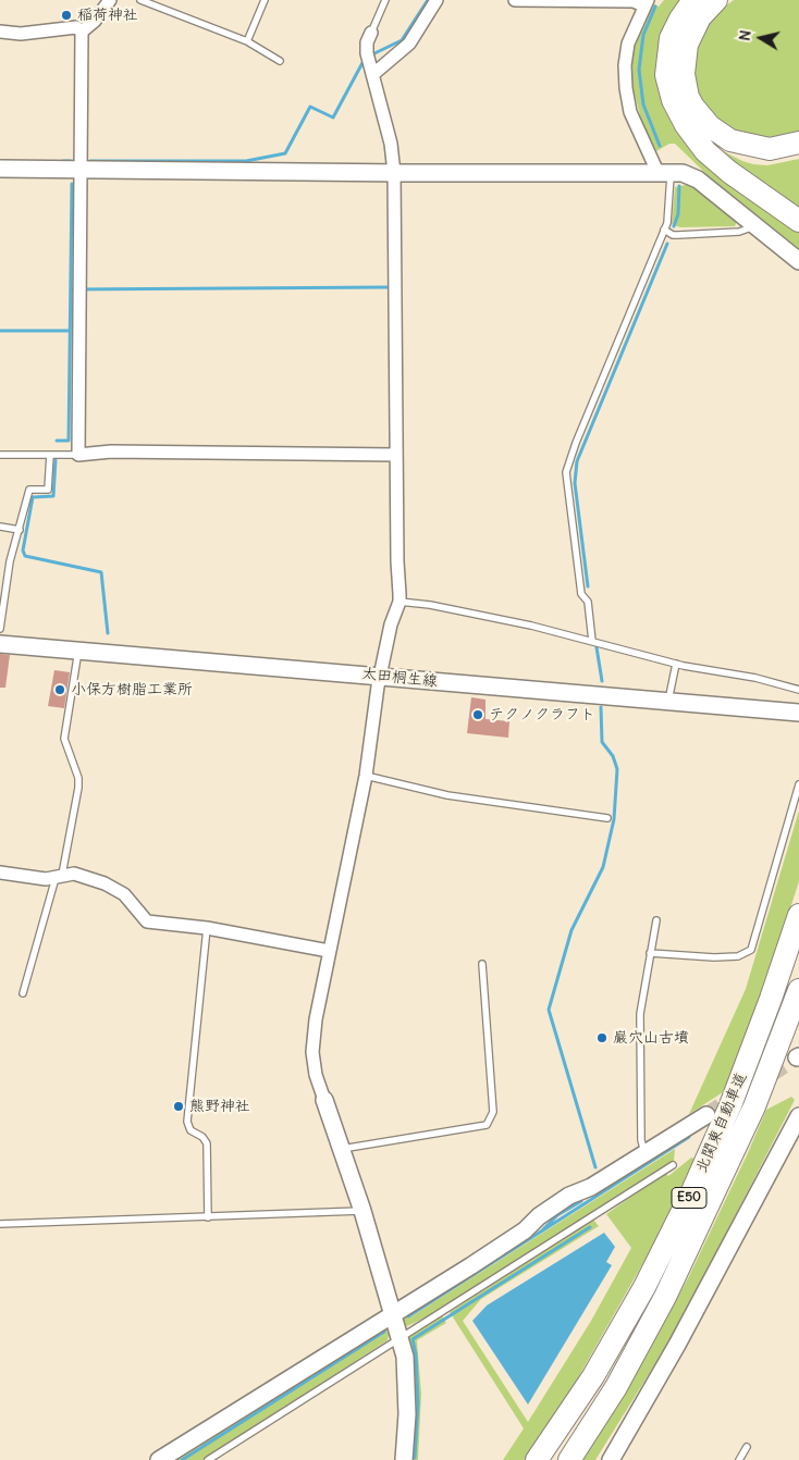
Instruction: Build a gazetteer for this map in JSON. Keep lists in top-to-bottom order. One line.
{"streets":{"highway":["北関東自動車道","E50"],"street":["太田桐生線"]},"places":["稲荷神社","小保方樹脂工業所","テクノクラフト","巖穴山古墳","熊野神社"],"north":"left"}
